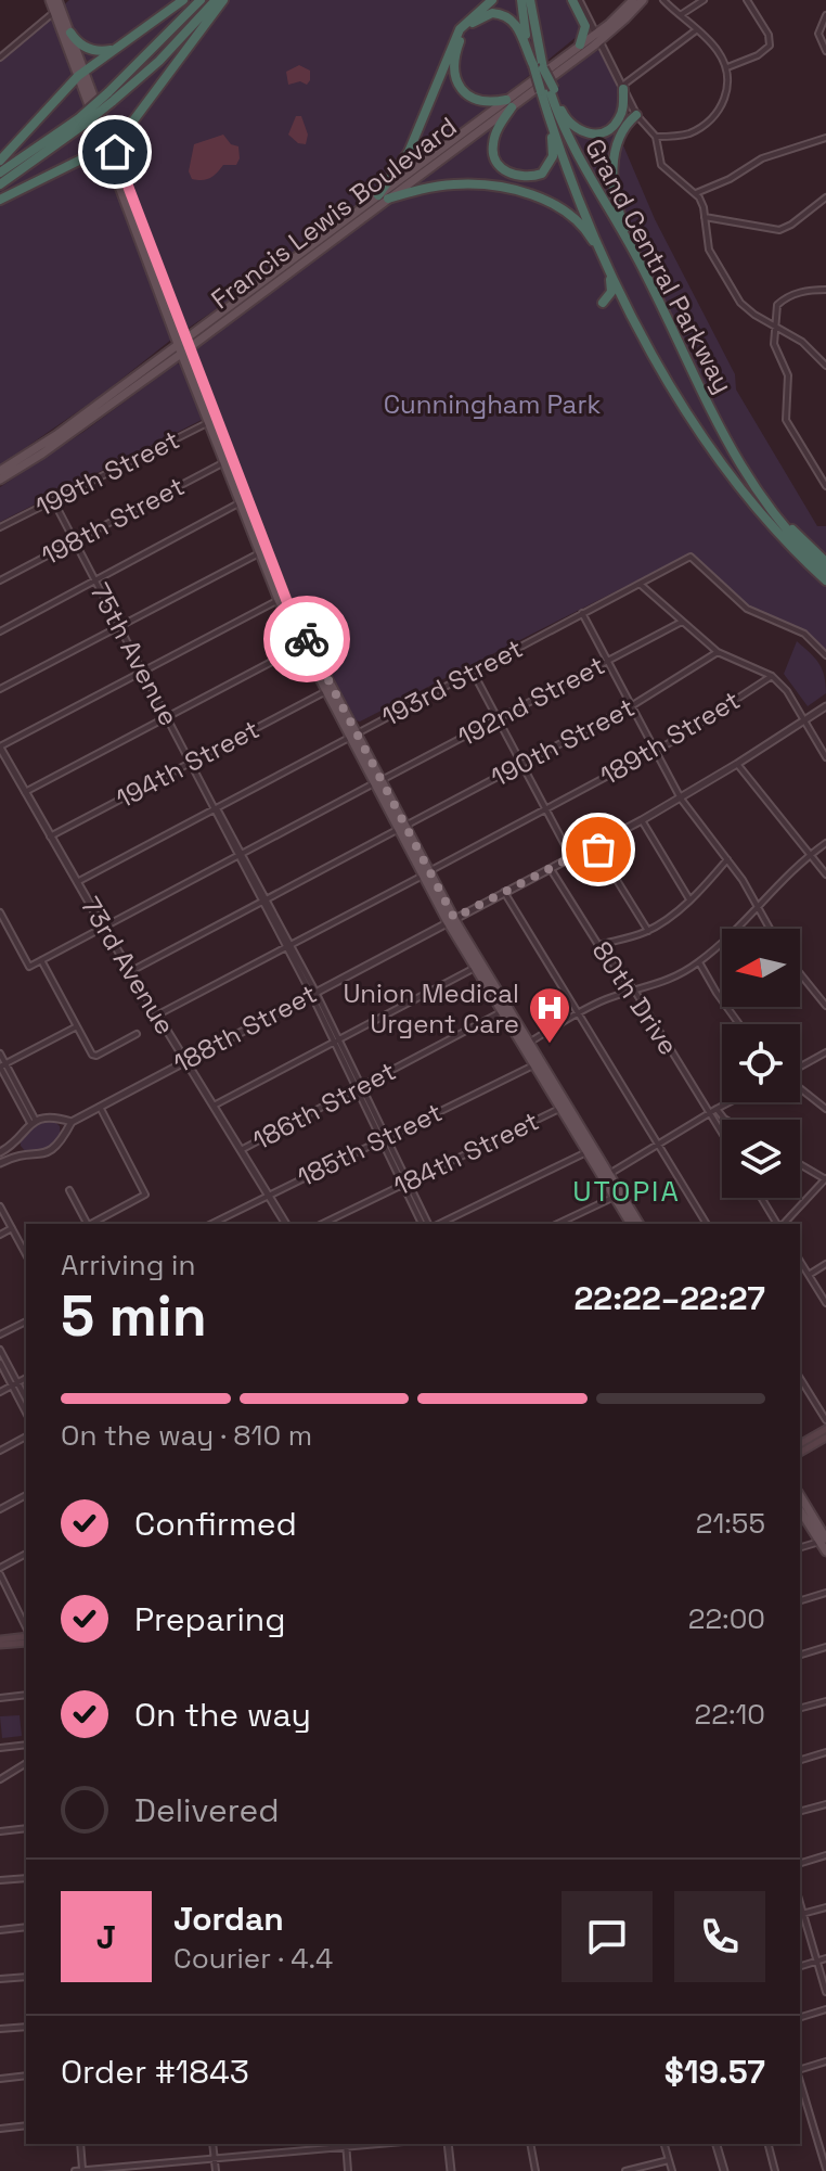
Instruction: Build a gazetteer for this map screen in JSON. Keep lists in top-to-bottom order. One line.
{"streets":{"highway":["Grand Central Parkway"],"main road":["Francis Lewis Boulevard"],"street":["199th Street","198th Street","75th Avenue","193rd Street","192nd Street","189th Street","190th Street","194th Street","73rd Avenue","80th Drive","188th Street","186th Street","185th Street","184th Street"]},"crossings":[["199th Street","75th Avenue"],["198th Street","75th Avenue"],["75th Avenue","193rd Street"],["75th Avenue","192nd Street"],["75th Avenue","189th Street"],["75th Avenue","190th Street"],["75th Avenue","194th Street"],["75th Avenue","188th Street"],["75th Avenue","186th Street"],["75th Avenue","185th Street"],["75th Avenue","184th Street"],["193rd Street","73rd Avenue"],["192nd Street","73rd Avenue"],["189th Street","73rd Avenue"],["190th Street","73rd Avenue"],["194th Street","73rd Avenue"],["73rd Avenue","188th Street"],["73rd Avenue","186th Street"],["73rd Avenue","185th Street"],["80th Drive","188th Street"]],"districts":["UTOPIA"],"parks":["Cunningham Park"],"places":{"hospital":["Union Medical Urgent Care"]},"north":"left","page":{"heading":["5 min","Arriving in","22:22–22:27"],"panel":["Jordan","Courier · 4.4","Order #1843","$19.57"],"bar":"On the way · 810 m","list":[["Confirmed","21:55"],["Preparing","22:00"],["On the way","22:10"],"Delivered"],"round":"J"}}
